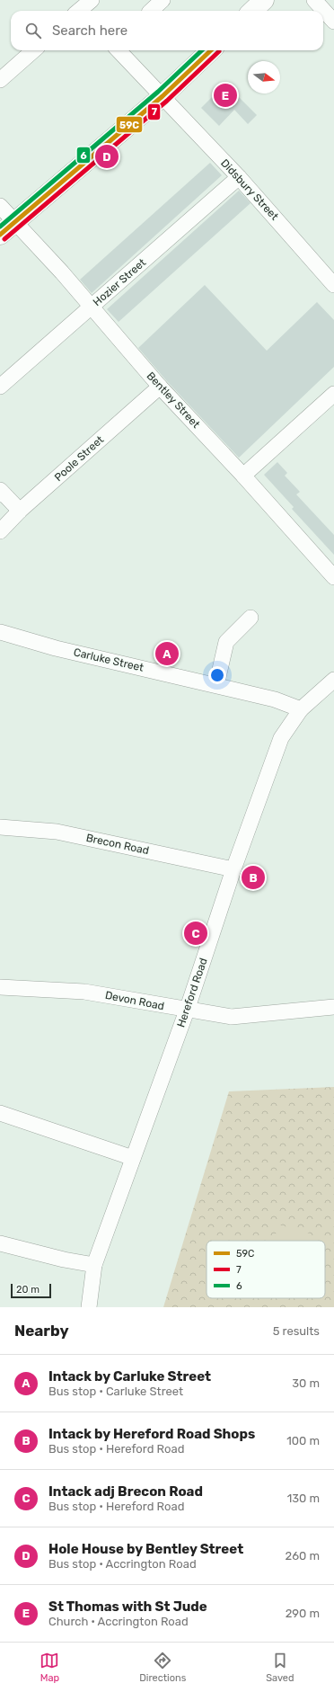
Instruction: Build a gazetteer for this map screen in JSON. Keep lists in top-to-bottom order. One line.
{"streets":{"street":["Didsbury Street","Hozier Street","Bentley Street","Poole Street","Carluke Street","Brecon Road","Hereford Road","Devon Road"]},"crossings":[["Didsbury Street","Hozier Street"],["Hozier Street","Bentley Street"],["Bentley Street","Poole Street"],["Carluke Street","Hereford Road"],["Brecon Road","Hereford Road"],["Hereford Road","Devon Road"]],"lines":["transit line 59C","transit line 6","transit line 7"],"legend":["59C","7","6"],"scale_bar":"20 m","north":"right","page":{"search":"Search here","pins":["E","D","A","B","C"],"scale":"20 m","heading":["Nearby","5 results"],"list":[{"mark":"A","name":"Intack by Carluke Street","note":"Bus stop · Carluke Street","value":"30 m"},{"mark":"B","name":"Intack by Hereford Road Shops","note":"Bus stop · Hereford Road","value":"100 m"},{"mark":"C","name":"Intack adj Brecon Road","note":"Bus stop · Hereford Road","value":"130 m"},{"mark":"D","name":"Hole House by Bentley Street","note":"Bus stop · Accrington Road","value":"260 m"},{"mark":"E","name":"St Thomas with St Jude","note":"Church · Accrington Road","value":"290 m"}],"nav":["Map","Directions","Saved"]}}
